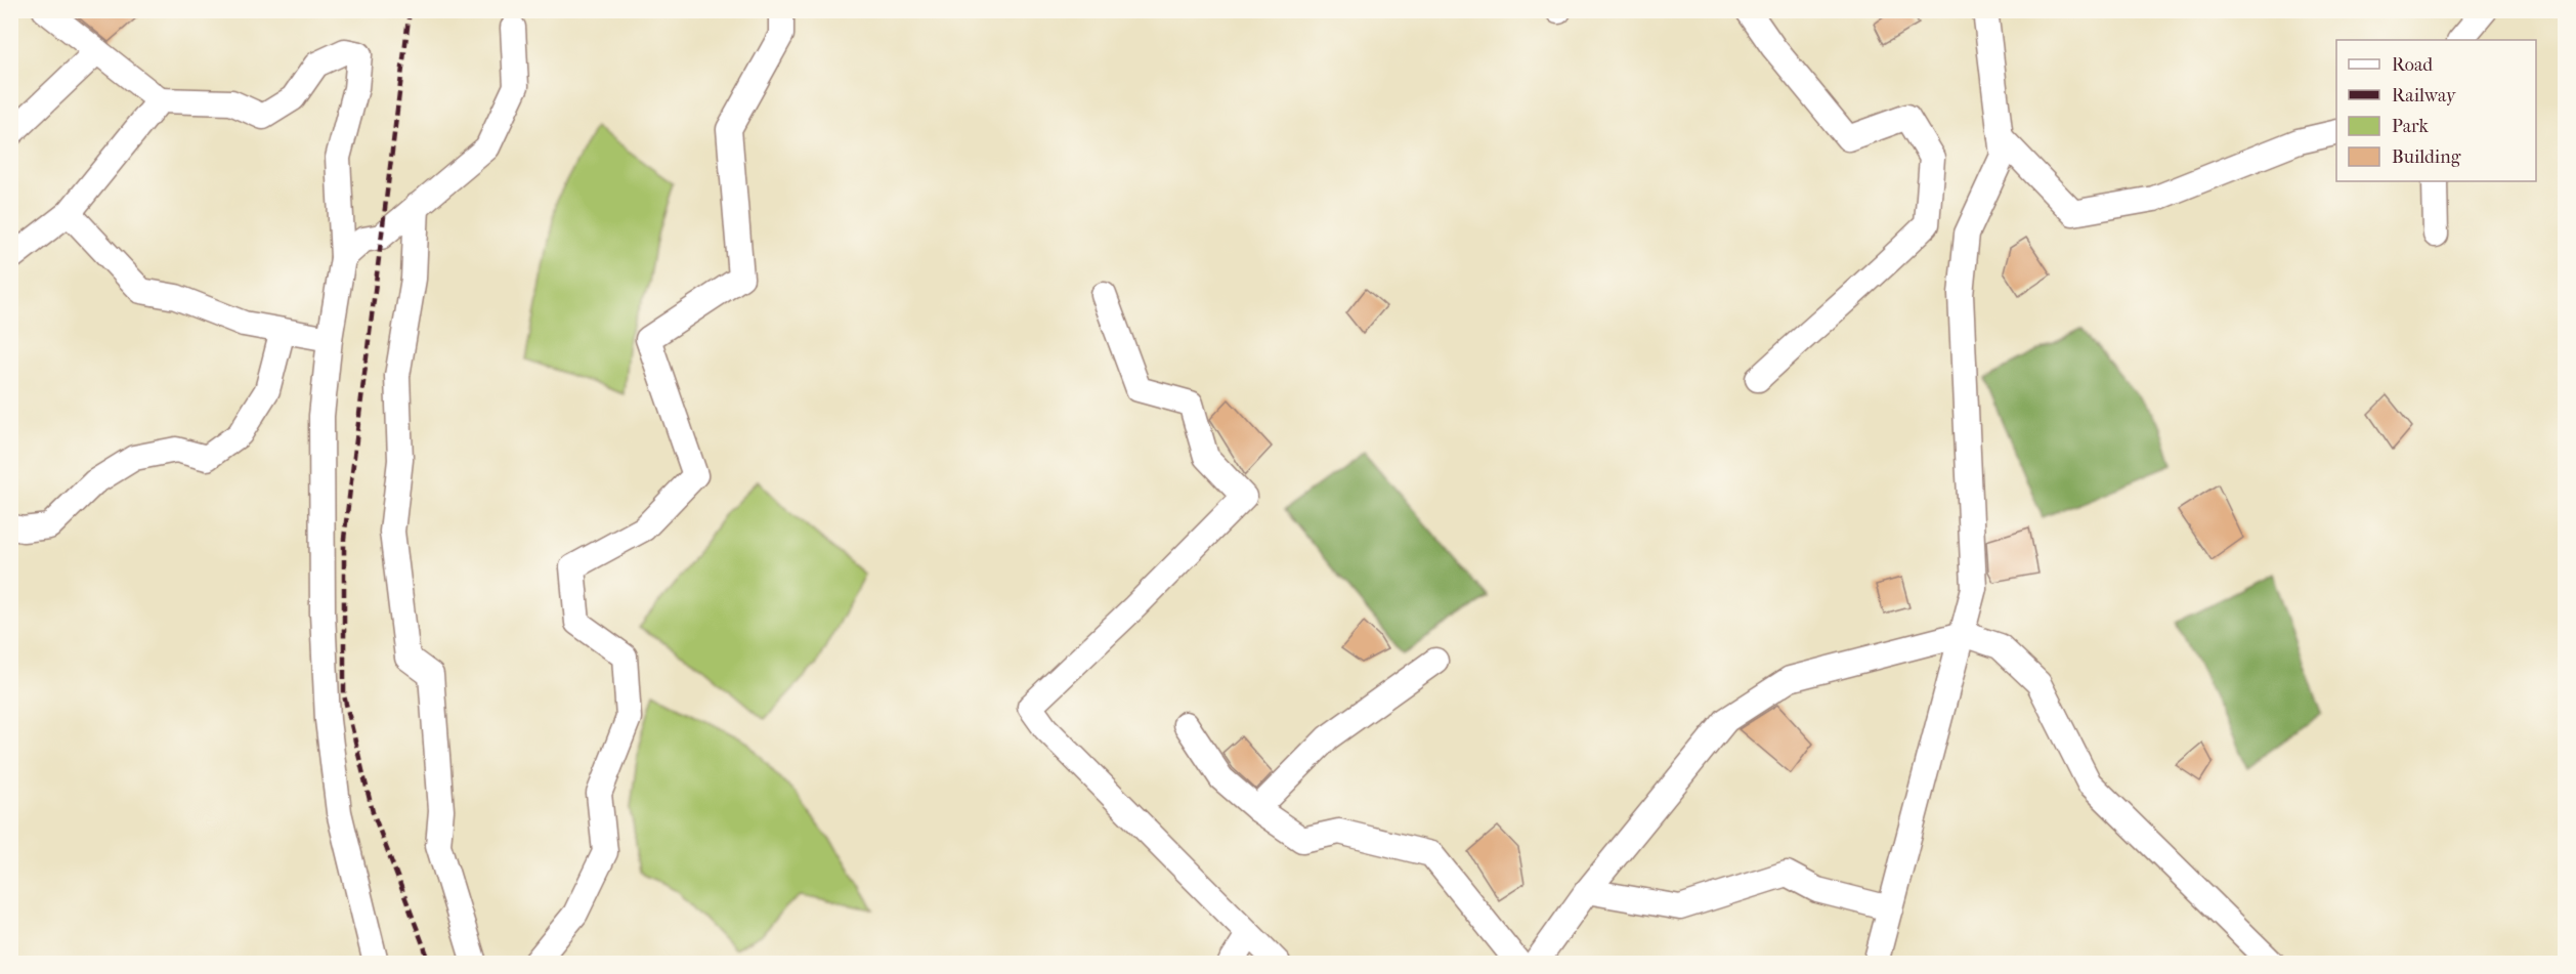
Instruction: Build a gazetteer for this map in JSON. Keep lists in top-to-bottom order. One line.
{"legend":["Road","Railway","Park","Building"]}
